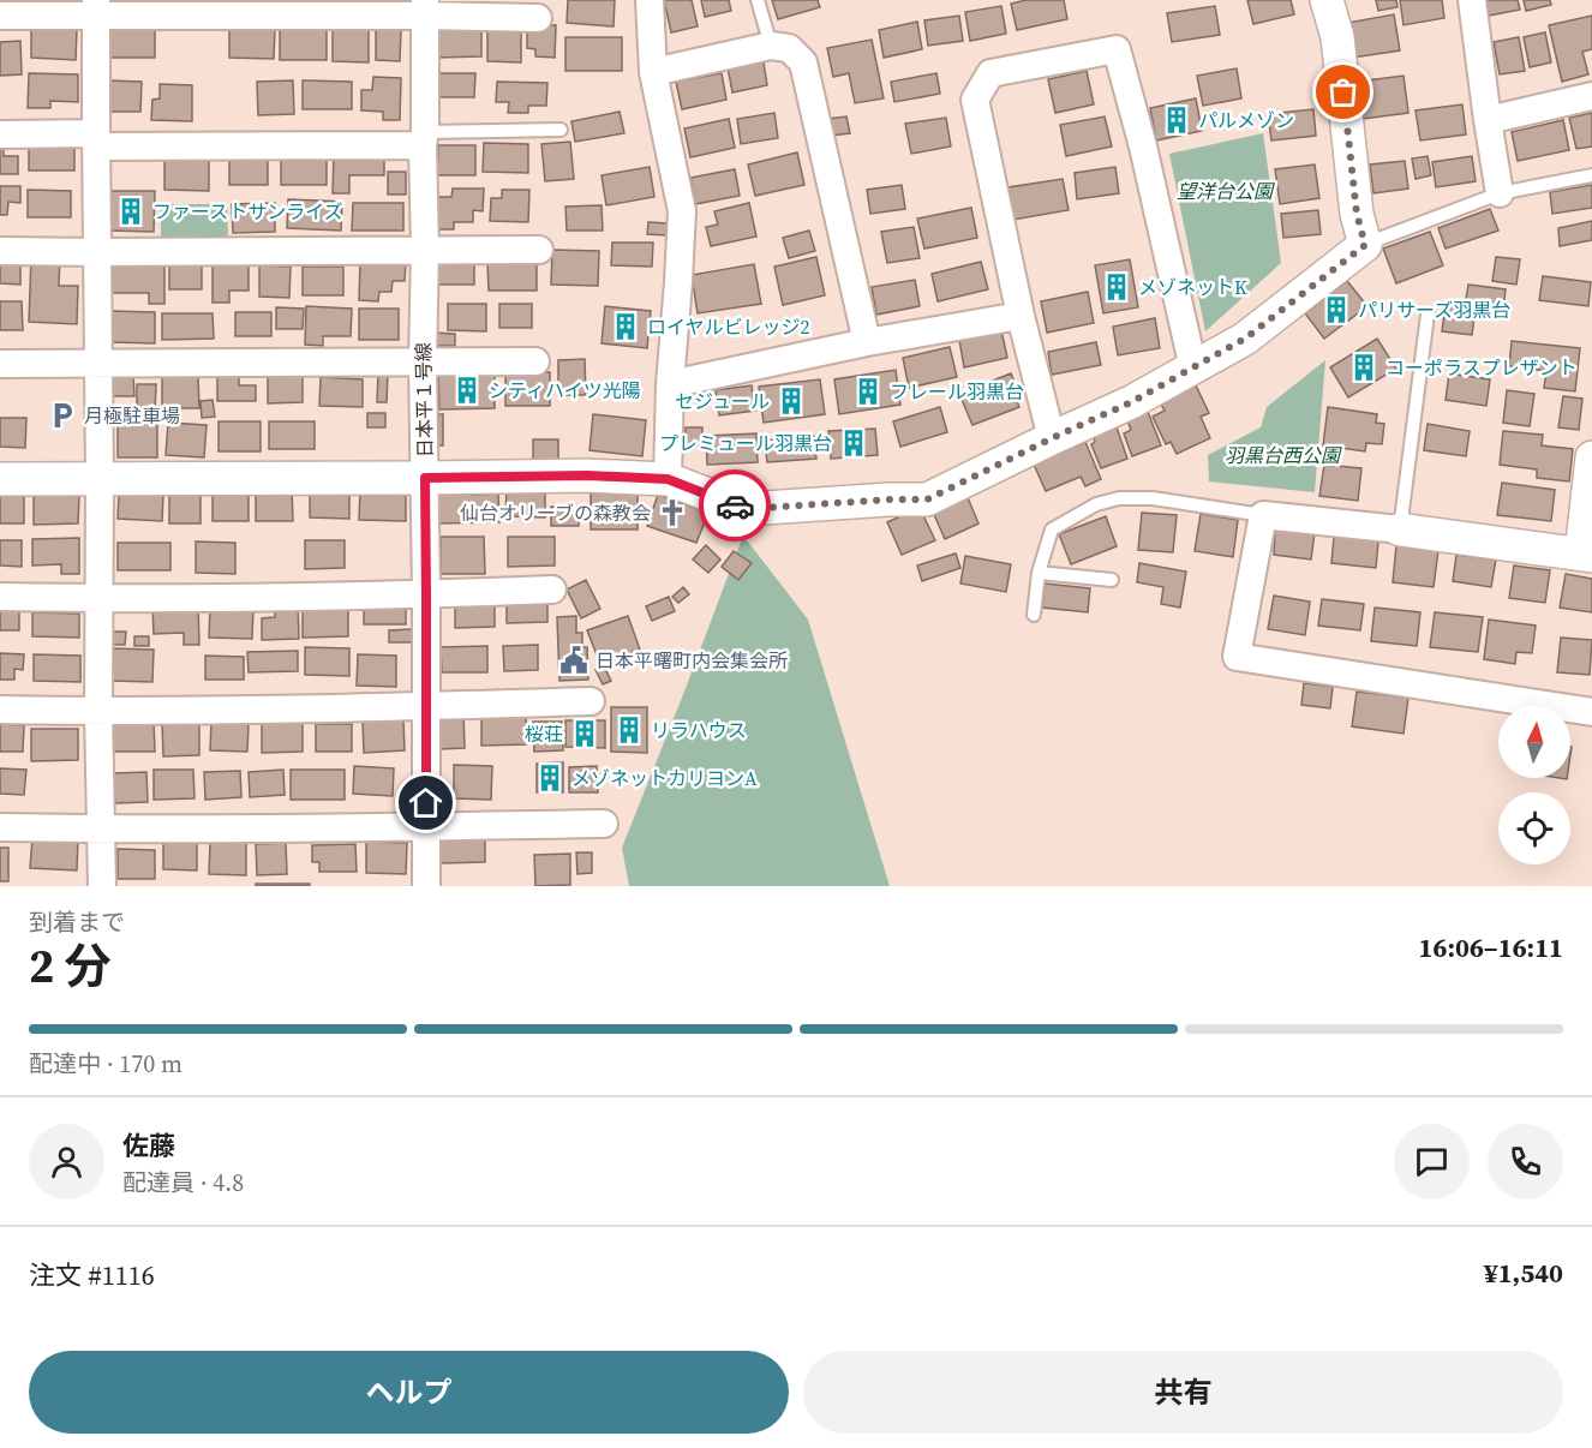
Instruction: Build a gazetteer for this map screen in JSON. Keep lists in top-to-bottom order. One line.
{"streets":{"street":["日本平１号線"]},"parks":["望洋台公園","羽黒台西公園"],"places":{"building":["パルメゾン","ファーストサンライズ","メゾネットK","パリサーズ羽黒台","ロイヤルビレッジ2","コーポラスプレザント","シティハイツ光陽","フレール羽黒台","セジュール","プレミュール羽黒台","リラハウス","桜荘","メゾネットカリヨンA"],"parking":["月極駐車場"],"church":["仙台オリーブの森教会"],"public building":["日本平曙町内会集会所"]},"north":"top","page":{"heading":["2 分","到着まで","16:06–16:11"],"panel":["佐藤","配達員 · 4.8","注文 #1116","¥1,540"],"bar":"配達中 · 170 m","buttons":["ヘルプ","共有"]}}
